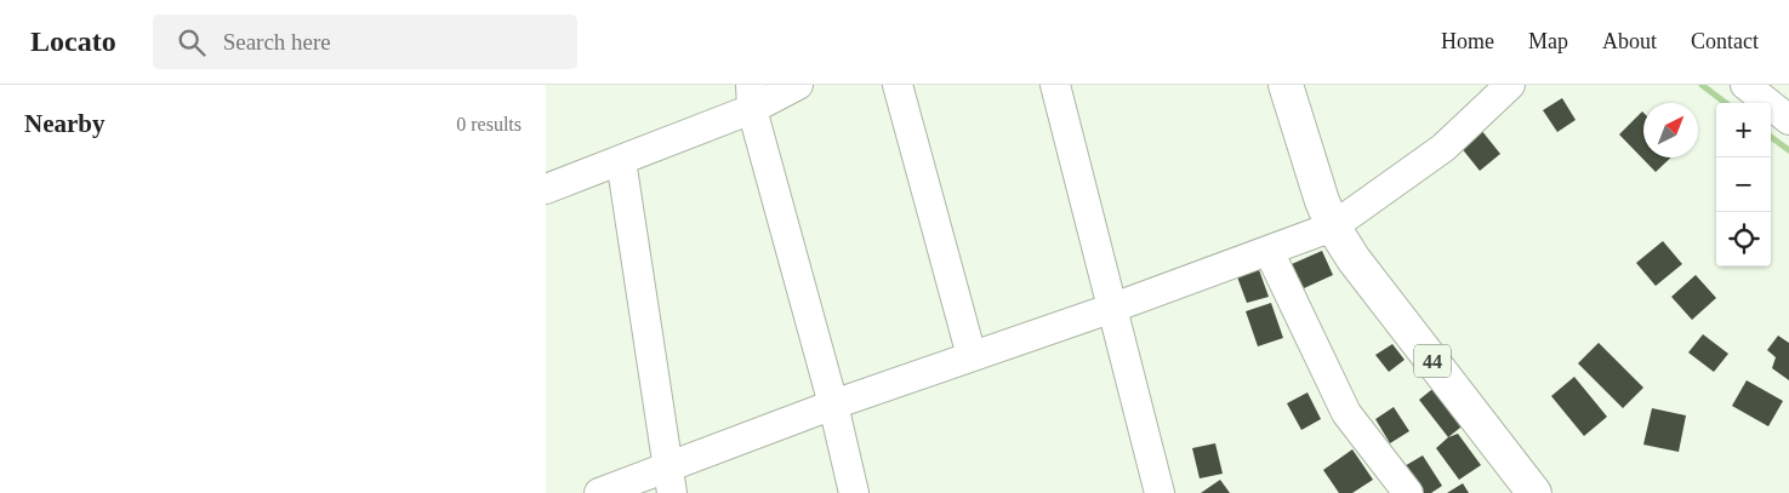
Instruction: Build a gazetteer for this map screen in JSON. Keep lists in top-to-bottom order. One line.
{"streets":{"main road":["44"]},"north":"top right","page":{"header":"Locato","search":"Search here","nav":["Home","Map","About","Contact"],"heading":["Nearby","0 results"],"map_buttons":["+","−"]}}
